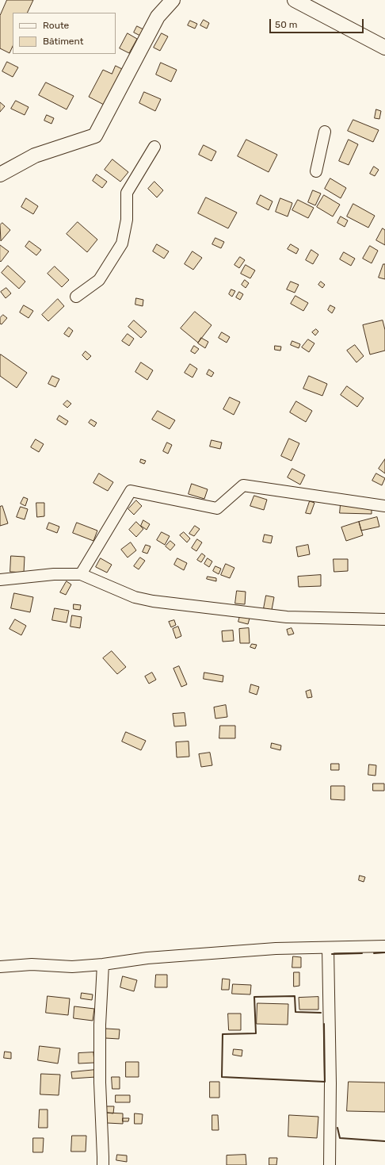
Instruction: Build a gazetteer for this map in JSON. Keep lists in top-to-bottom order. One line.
{"legend":["Route","Bâtiment"],"scale_bar":"50 m"}
